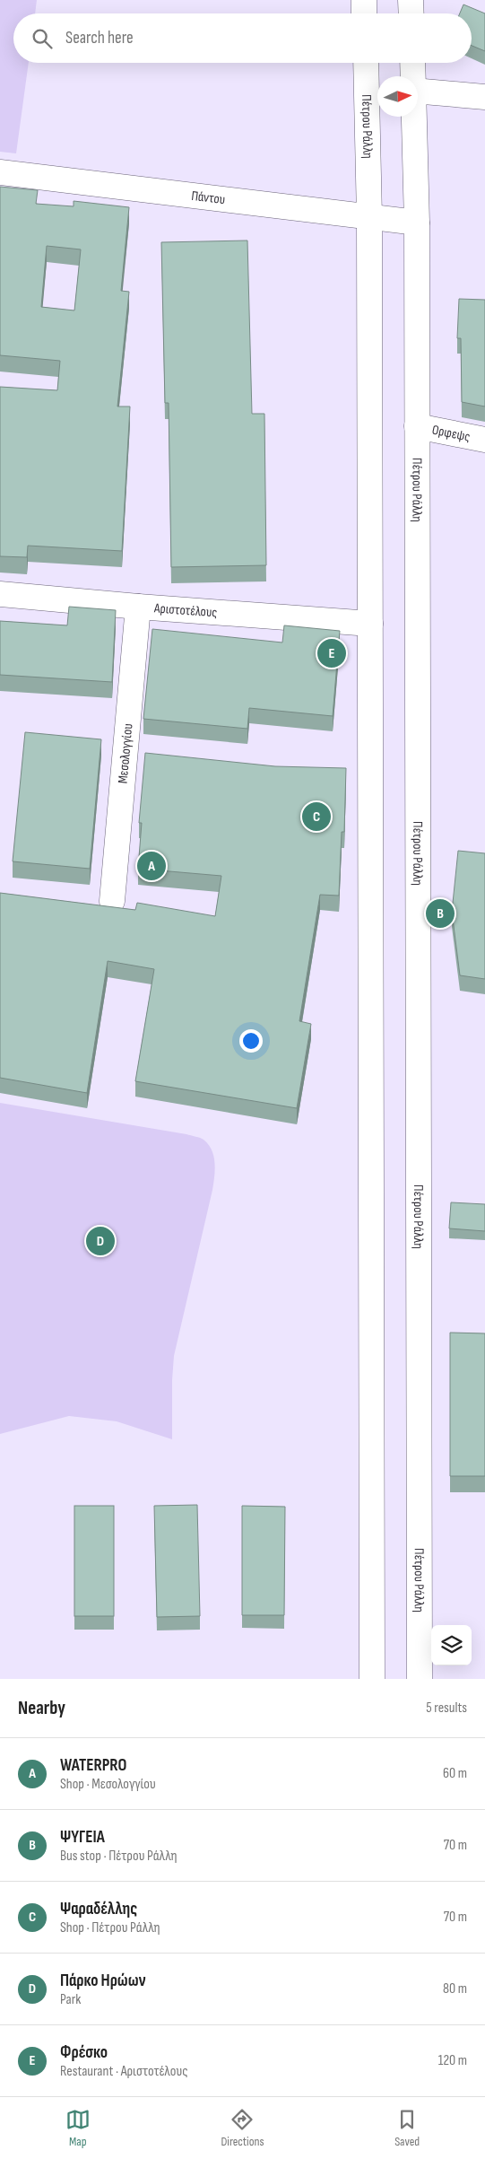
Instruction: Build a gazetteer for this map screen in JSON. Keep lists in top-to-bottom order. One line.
{"streets":{"main road":["Πέτρου Ράλλη","Πάντου","Ορφεψς","Αριστοτέλους","Μεσολογγίου"]},"crossings":[["Πέτρου Ράλλη","Πάντου"],["Πέτρου Ράλλη","Ορφεψς"],["Πέτρου Ράλλη","Αριστοτέλους"],["Αριστοτέλους","Μεσολογγίου"]],"north":"right","page":{"search":"Search here","pins":["E","C","A","B","D"],"heading":["Nearby","5 results"],"list":[{"mark":"A","name":"WATERPRO","note":"Shop · Μεσολογγίου","value":"60 m"},{"mark":"B","name":"ΨΥΓΕΙΑ","note":"Bus stop · Πέτρου Ράλλη","value":"70 m"},{"mark":"C","name":"Ψαραδέλλης","note":"Shop · Πέτρου Ράλλη","value":"70 m"},{"mark":"D","name":"Πάρκο Ηρώων","note":"Park","value":"80 m"},{"mark":"E","name":"Φρέσκο","note":"Restaurant · Αριστοτέλους","value":"120 m"}],"nav":["Map","Directions","Saved"]}}
